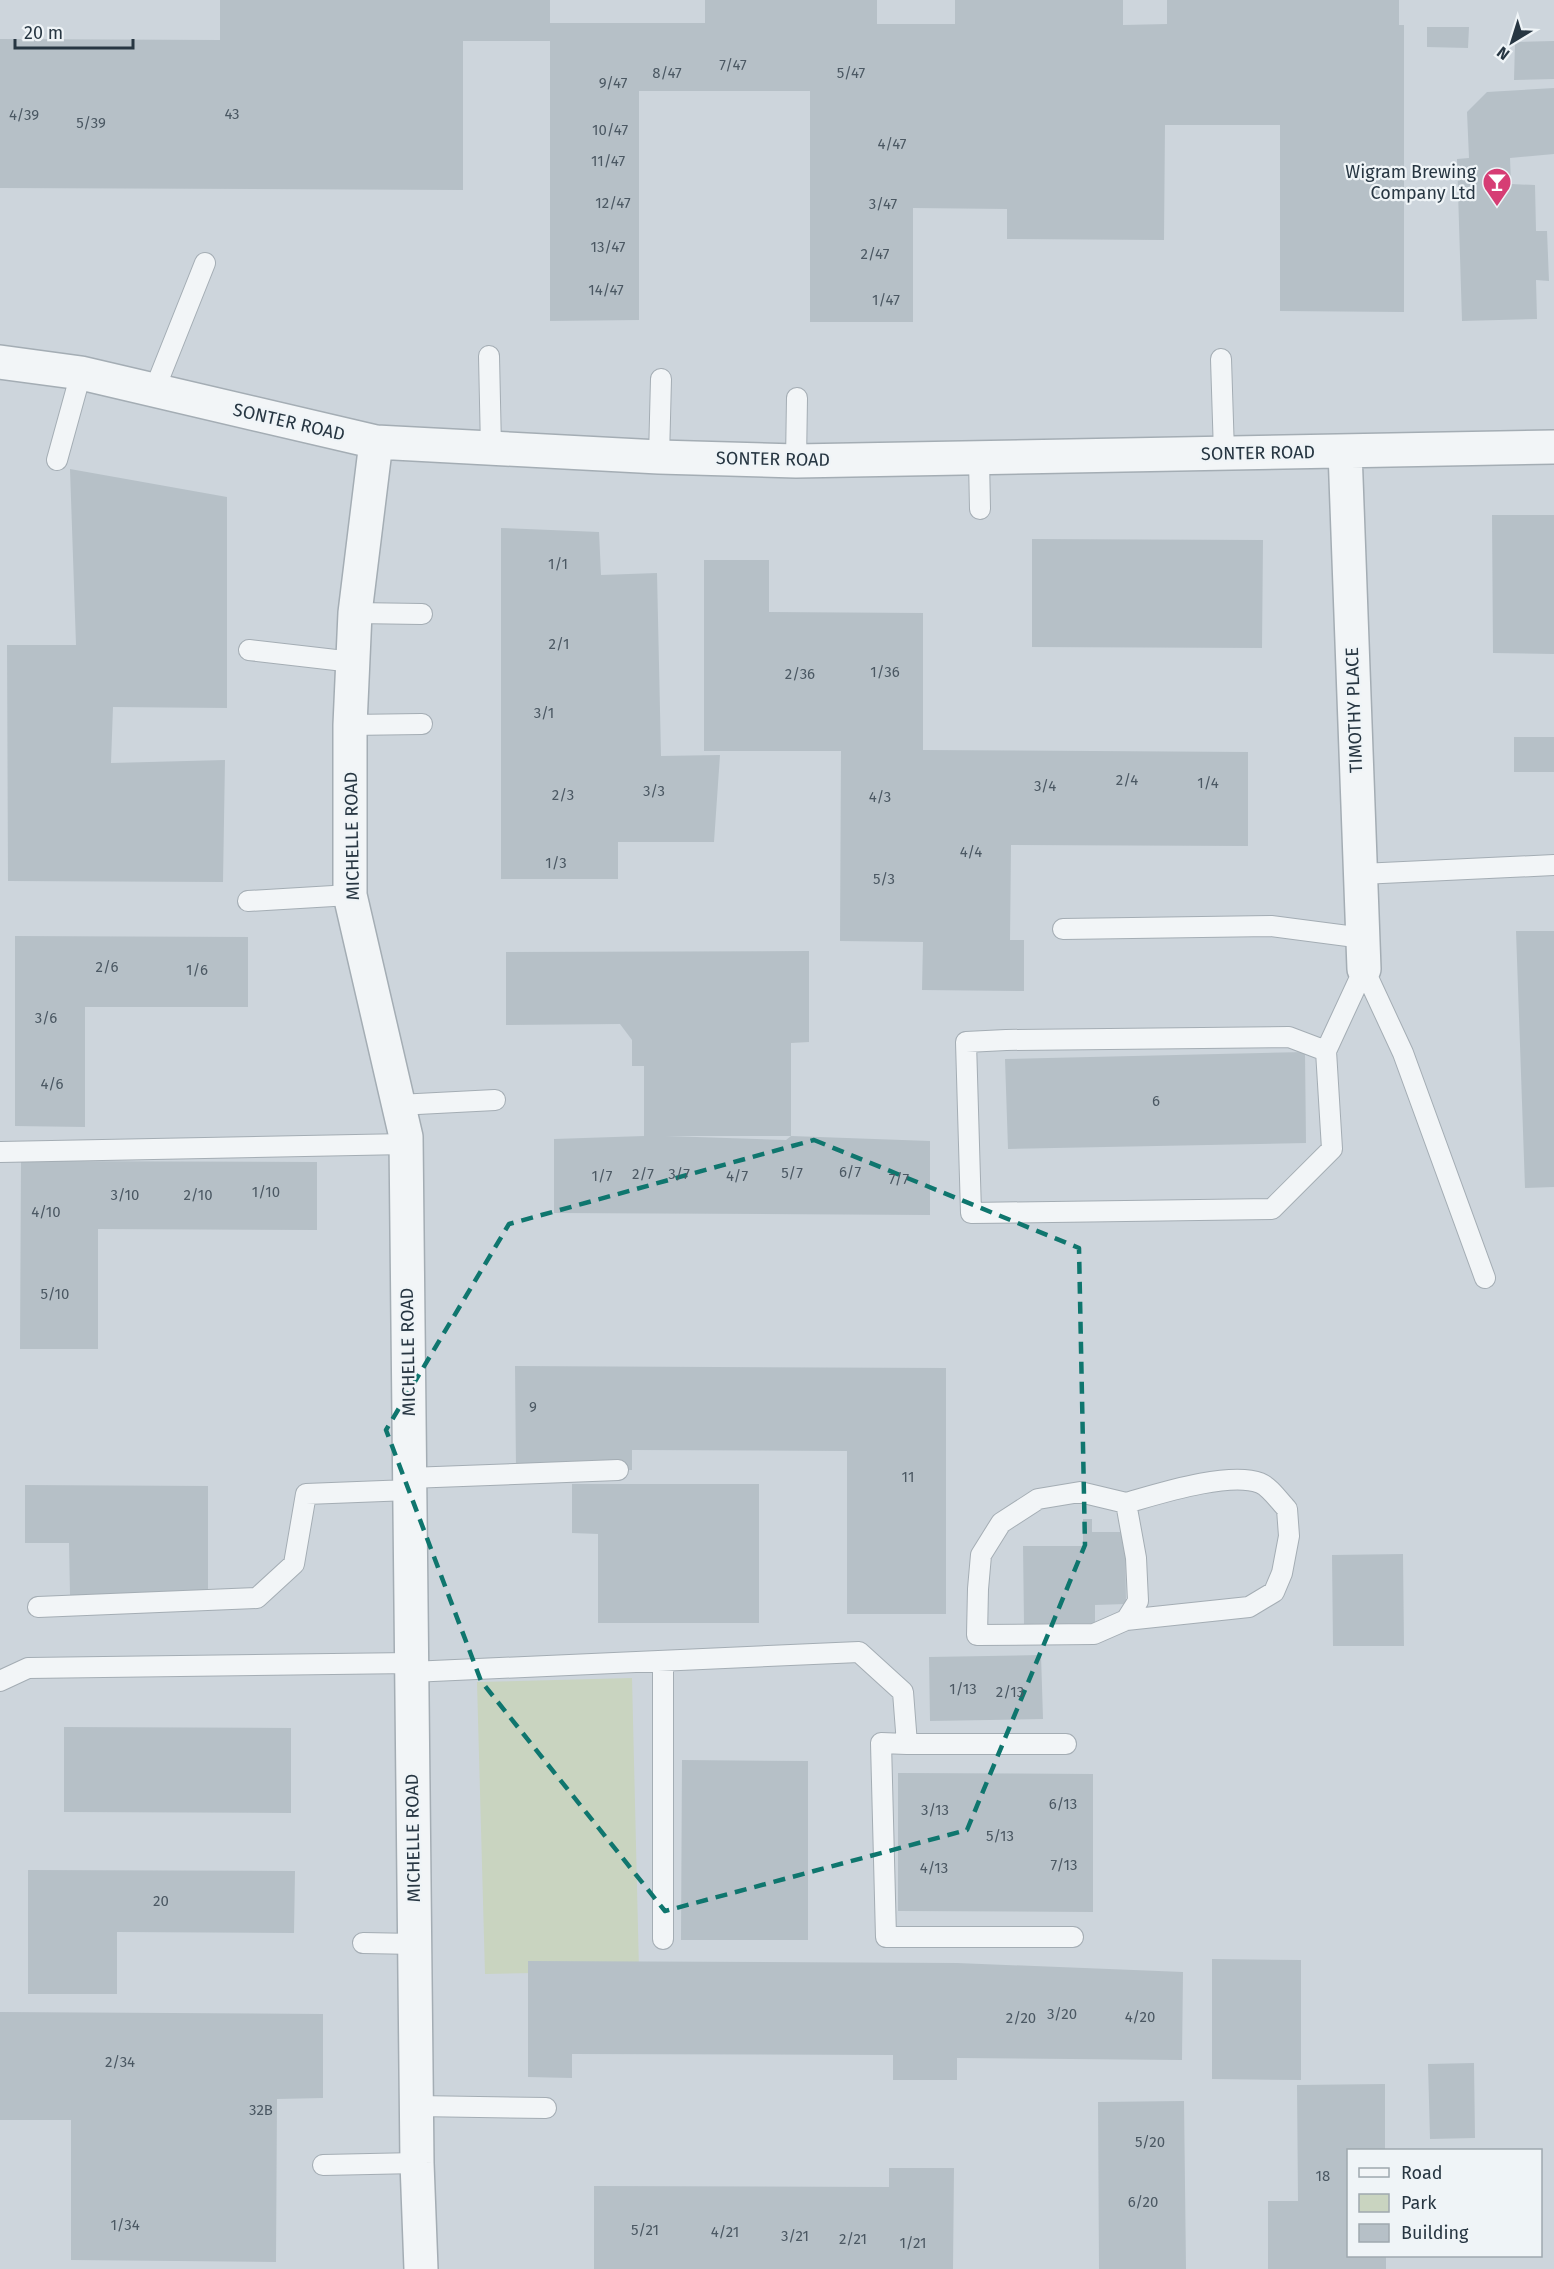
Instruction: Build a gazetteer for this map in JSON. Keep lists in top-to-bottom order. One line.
{"streets":{"street":["SONTER ROAD","TIMOTHY PLACE","MICHELLE ROAD"]},"crossings":[["SONTER ROAD","TIMOTHY PLACE"],["SONTER ROAD","MICHELLE ROAD"]],"places":{"bar":["Wigram Brewing Company Ltd"]},"house_numbers":["7/47","8/47","5/47","9/47","43","4/39","5/39","10/47","4/47","11/47","12/47","3/47","13/47","2/47","14/47","1/47","1/1","2/1","1/36","2/36","3/1","2/4","1/4","3/4","3/3","2/3","4/3","4/4","1/3","5/3","2/6","1/6","3/6","4/6","6","6/7","5/7","2/7","3/7","1/7","4/7","7/7","1/10","3/10","2/10","4/10","5/10","9","11","1/13","2/13","6/13","3/13","5/13","7/13","4/13","20","3/20","4/20","2/20","2/34","32B","5/20","18","6/20","1/34","5/21","4/21","3/21","2/21","1/21"],"legend":["Road","Park","Building"],"scale_bar":"20 m","north":"bottom left"}
